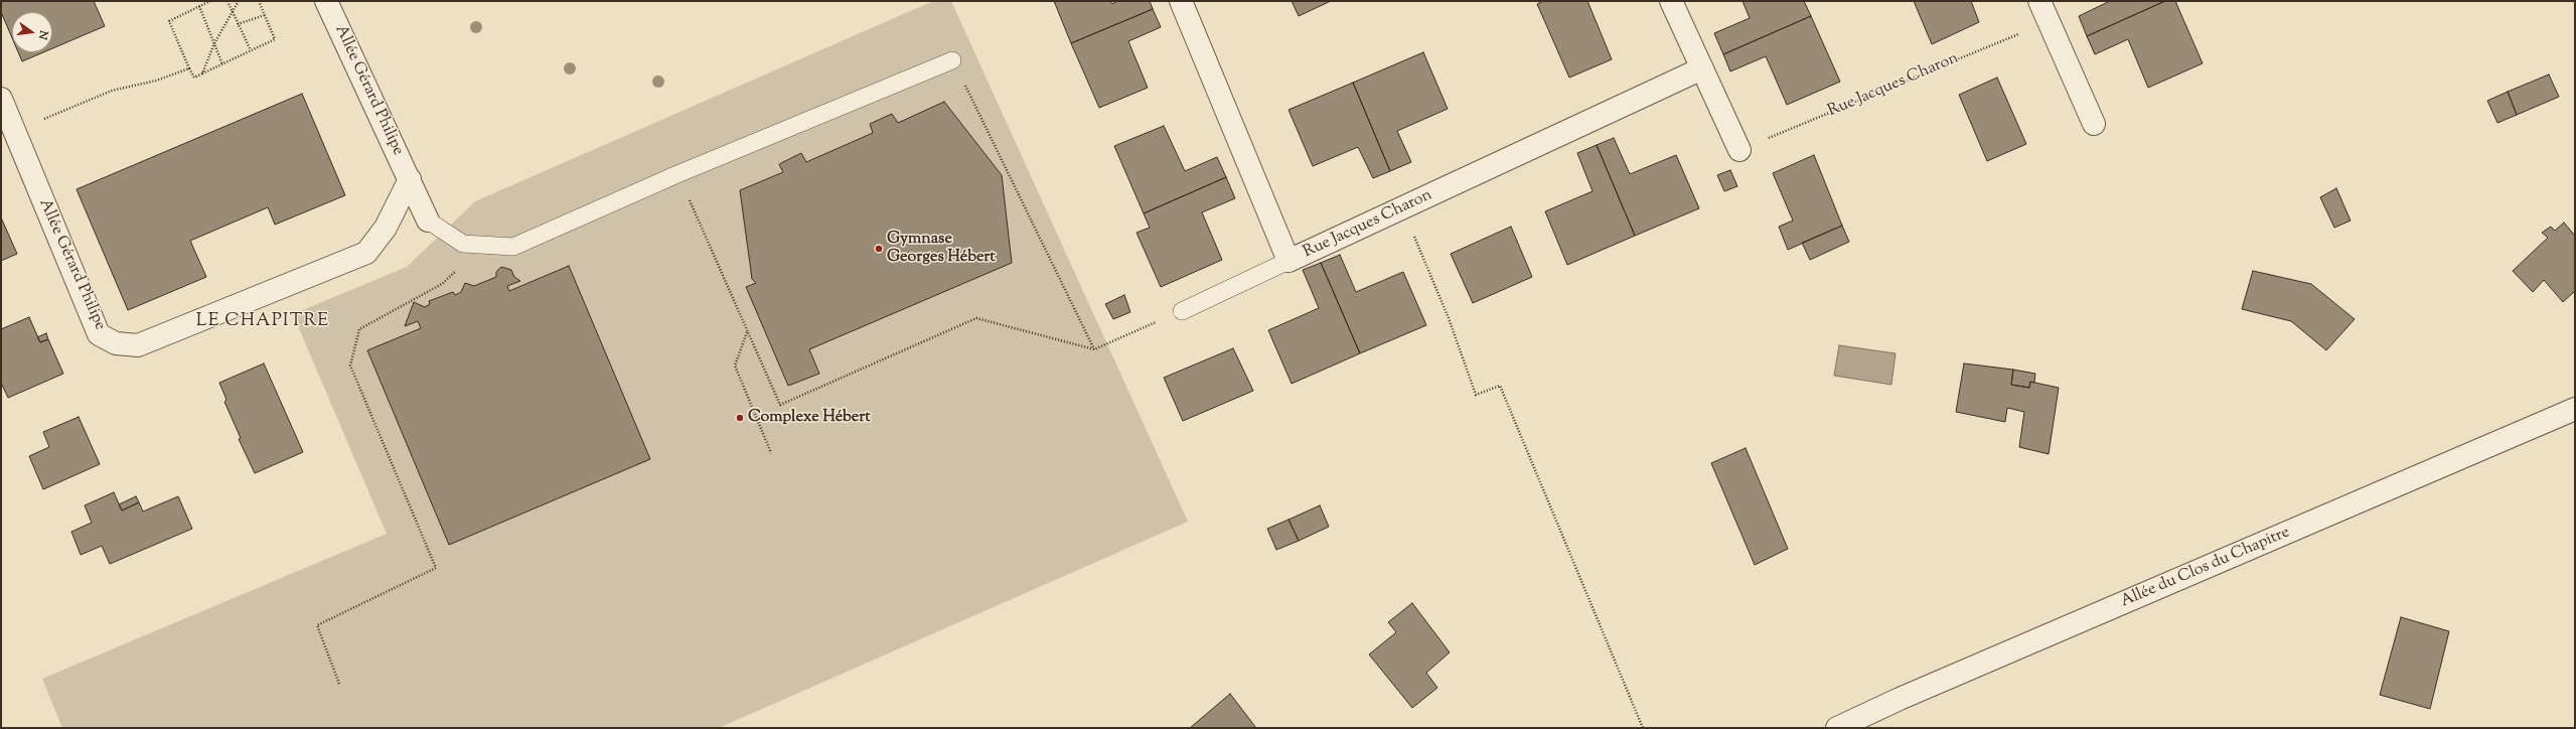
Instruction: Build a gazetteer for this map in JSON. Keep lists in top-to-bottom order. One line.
{"streets":{"street":["Rue Jacques Charon","Allée Gérard Philipe","Allée du Clos du Chapitre"]},"districts":["LE CHAPITRE"],"places":["Gymnase Georges Hébert","Complexe Hébert"],"north":"right"}
